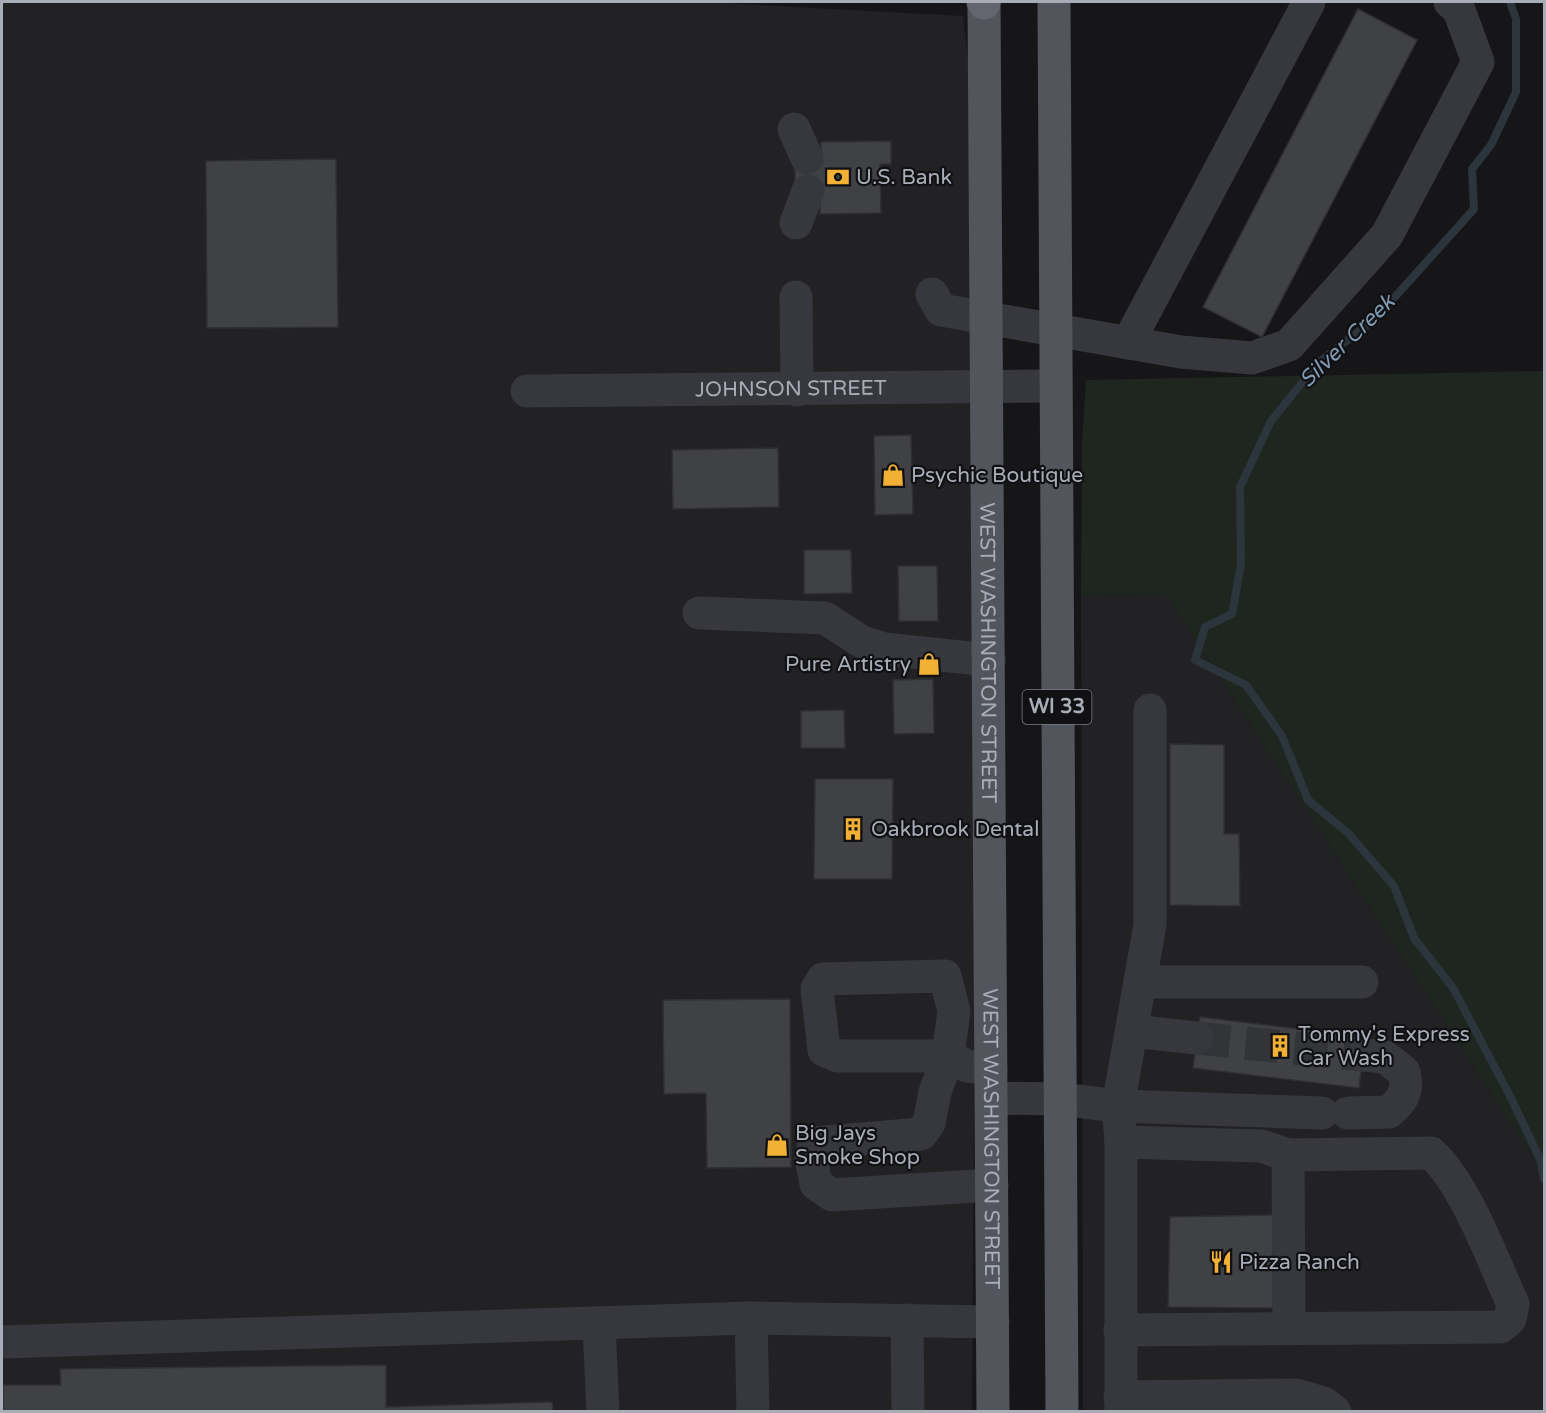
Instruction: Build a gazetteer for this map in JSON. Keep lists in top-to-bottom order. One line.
{"streets":{"main road":["WEST WASHINGTON STREET","WI 33"],"street":["JOHNSON STREET"]},"crossings":[["JOHNSON STREET","WEST WASHINGTON STREET"],["JOHNSON STREET","WI 33"]],"water":["Silver Creek"],"places":{"bank":["U.S. Bank"],"shop":["Psychic Boutique","Pure Artistry","Big Jays Smoke Shop"],"building":["Oakbrook Dental","Tommy's Express Car Wash"],"restaurant":["Pizza Ranch"]}}
